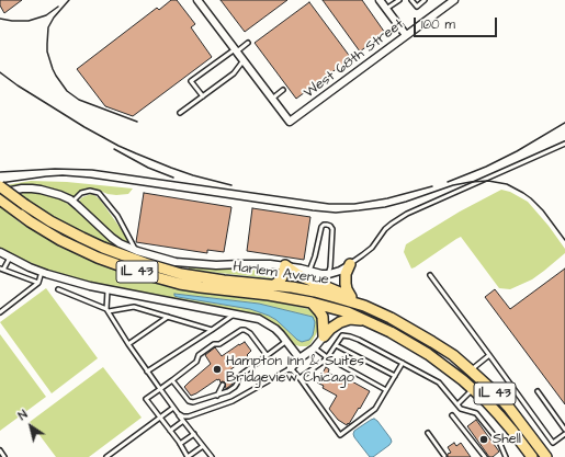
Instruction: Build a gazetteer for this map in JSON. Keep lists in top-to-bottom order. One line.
{"streets":{"main road":["IL 43","Harlem Avenue"],"street":["West 68th Street"]},"places":["Hampton Inn & Suites Bridgeview Chicago","Shell"],"scale_bar":"100 m","north":"top left"}
